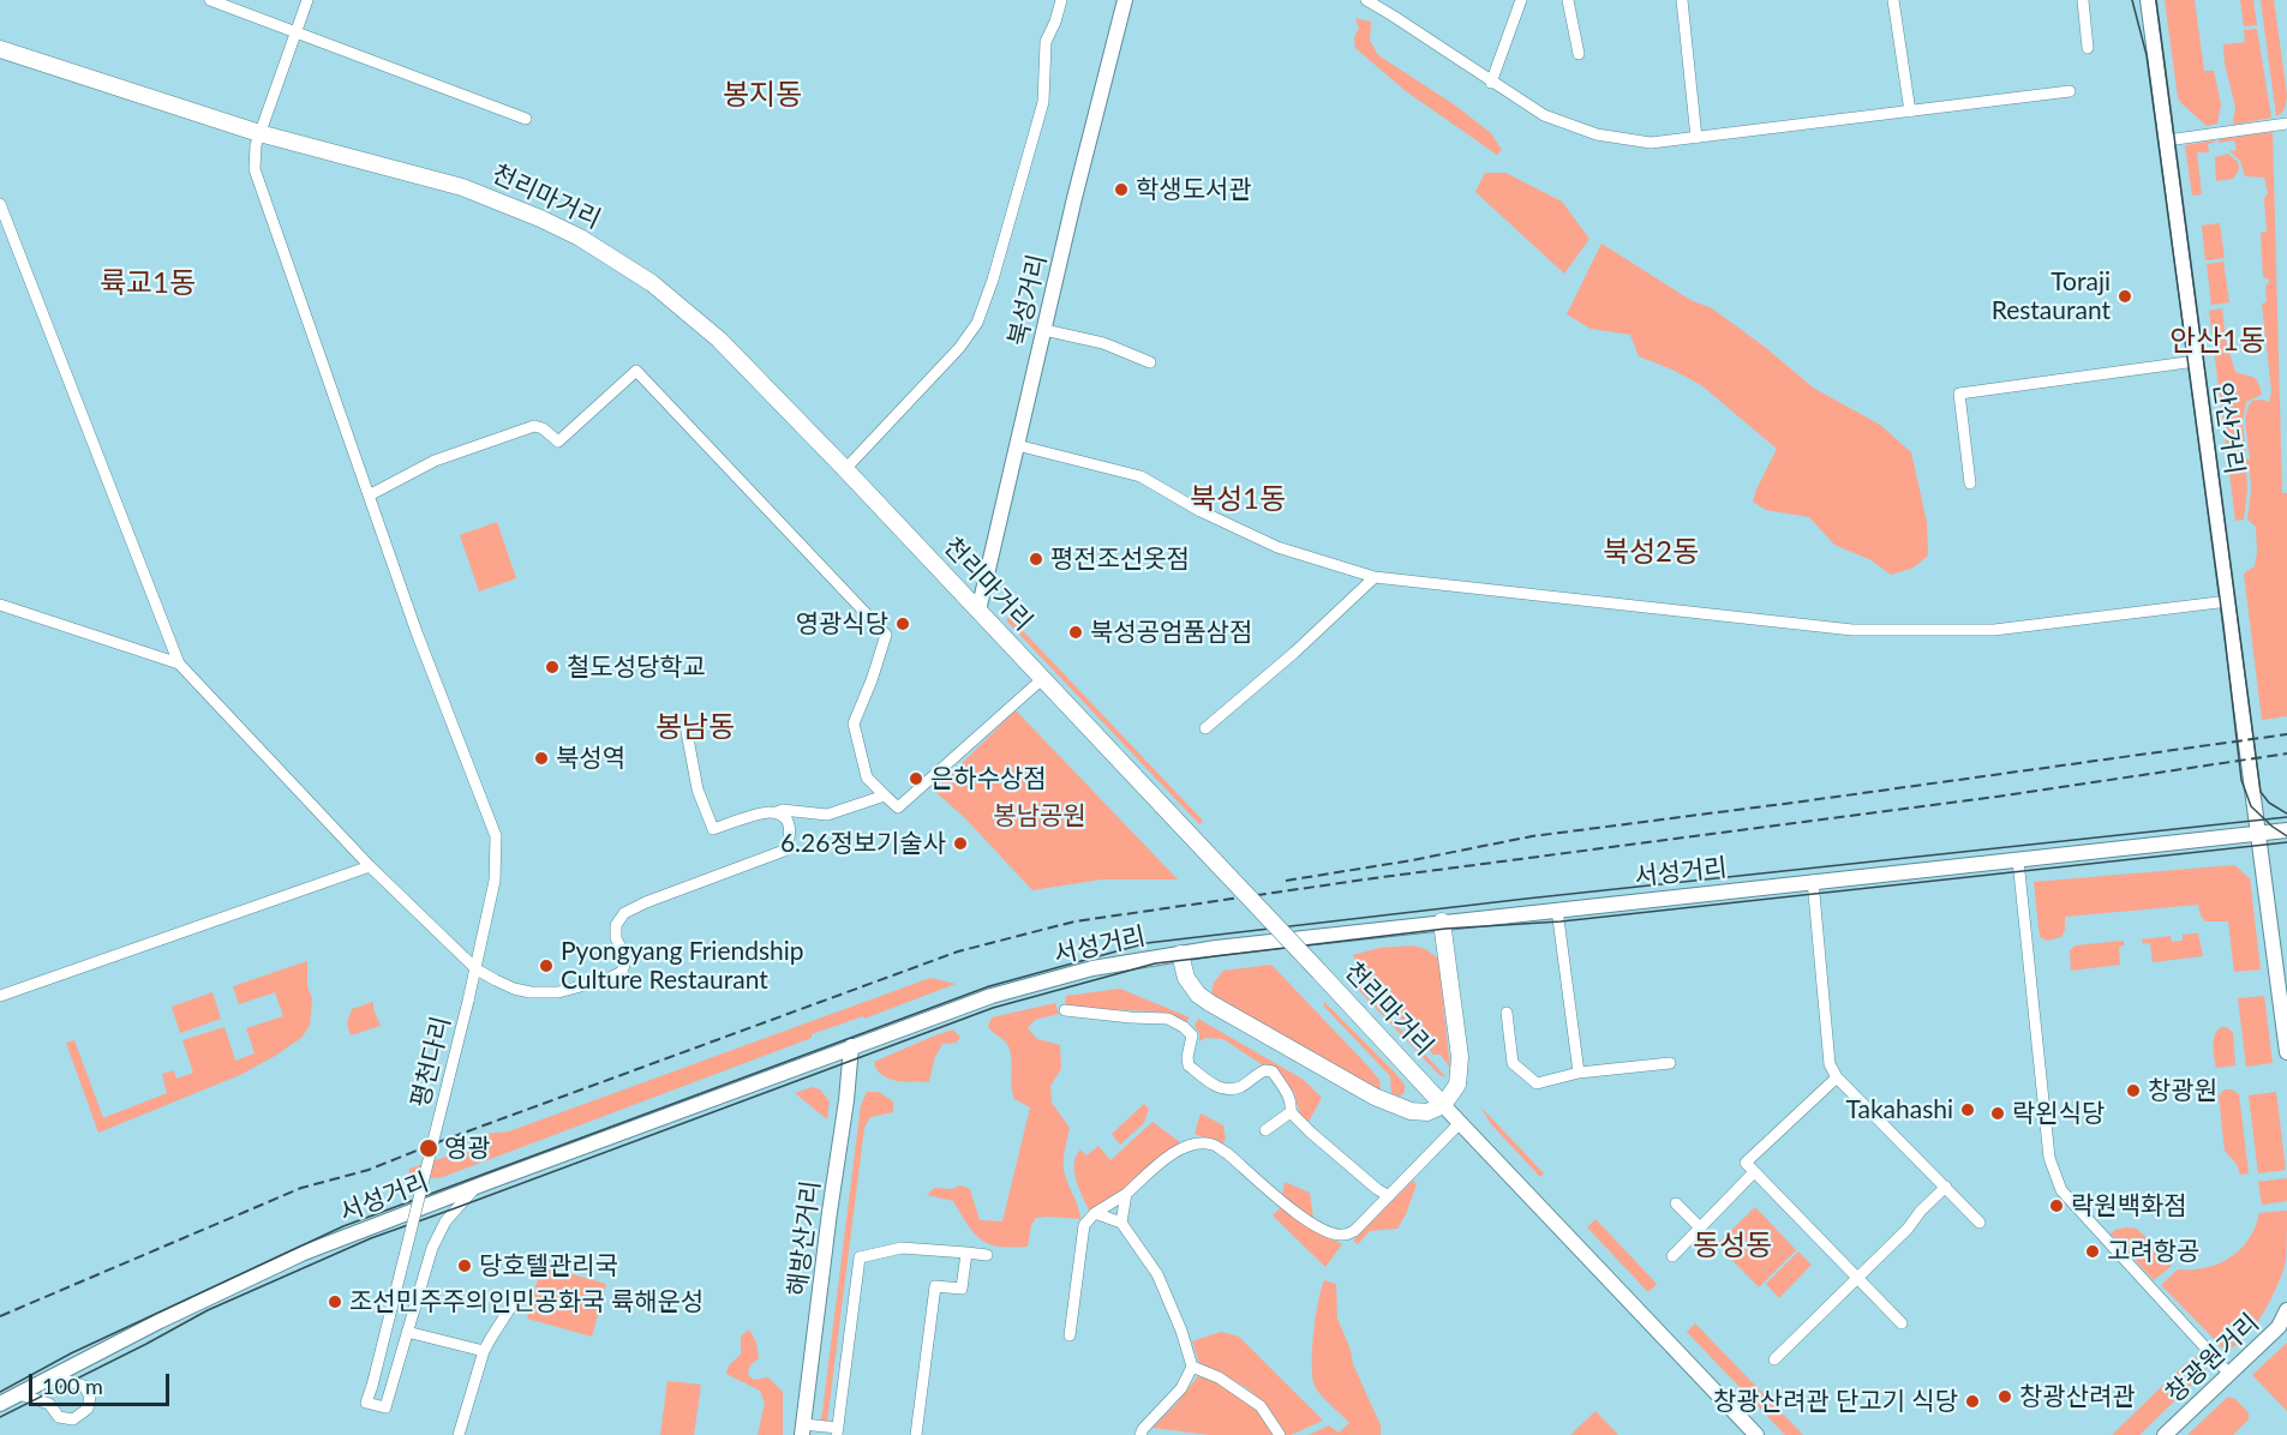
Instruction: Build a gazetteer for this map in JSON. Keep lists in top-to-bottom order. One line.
{"streets":{"highway":["천리마거리"],"main road":["북성거리","안산거리","서성거리","해방산거리","창광원거리"],"street":["평천다리"]},"crossings":[["천리마거리","북성거리"],["천리마거리","평천다리"],["안산거리","서성거리"],["서성거리","해방산거리"]],"districts":["봉지동","륙교1동","안산1동","북성1동","북성2동","봉남동","동성동"],"parks":["봉남공원"],"places":["학생도서관","Toraji Restaurant","평전조선옷점","영광식당","북성공엄품삼점","철도성당학교","북성역","은하수상점","6.26정보기술사","Pyongyang Friendship Culture Restaurant","창광원","Takahashi","락왼식당","영광","락원백화점","고려항공","당호텔관리국","조선민주주의인민공화국 륙해운성","창광산려관","창광산려관 단고기 식당"],"scale_bar":"100 m"}
